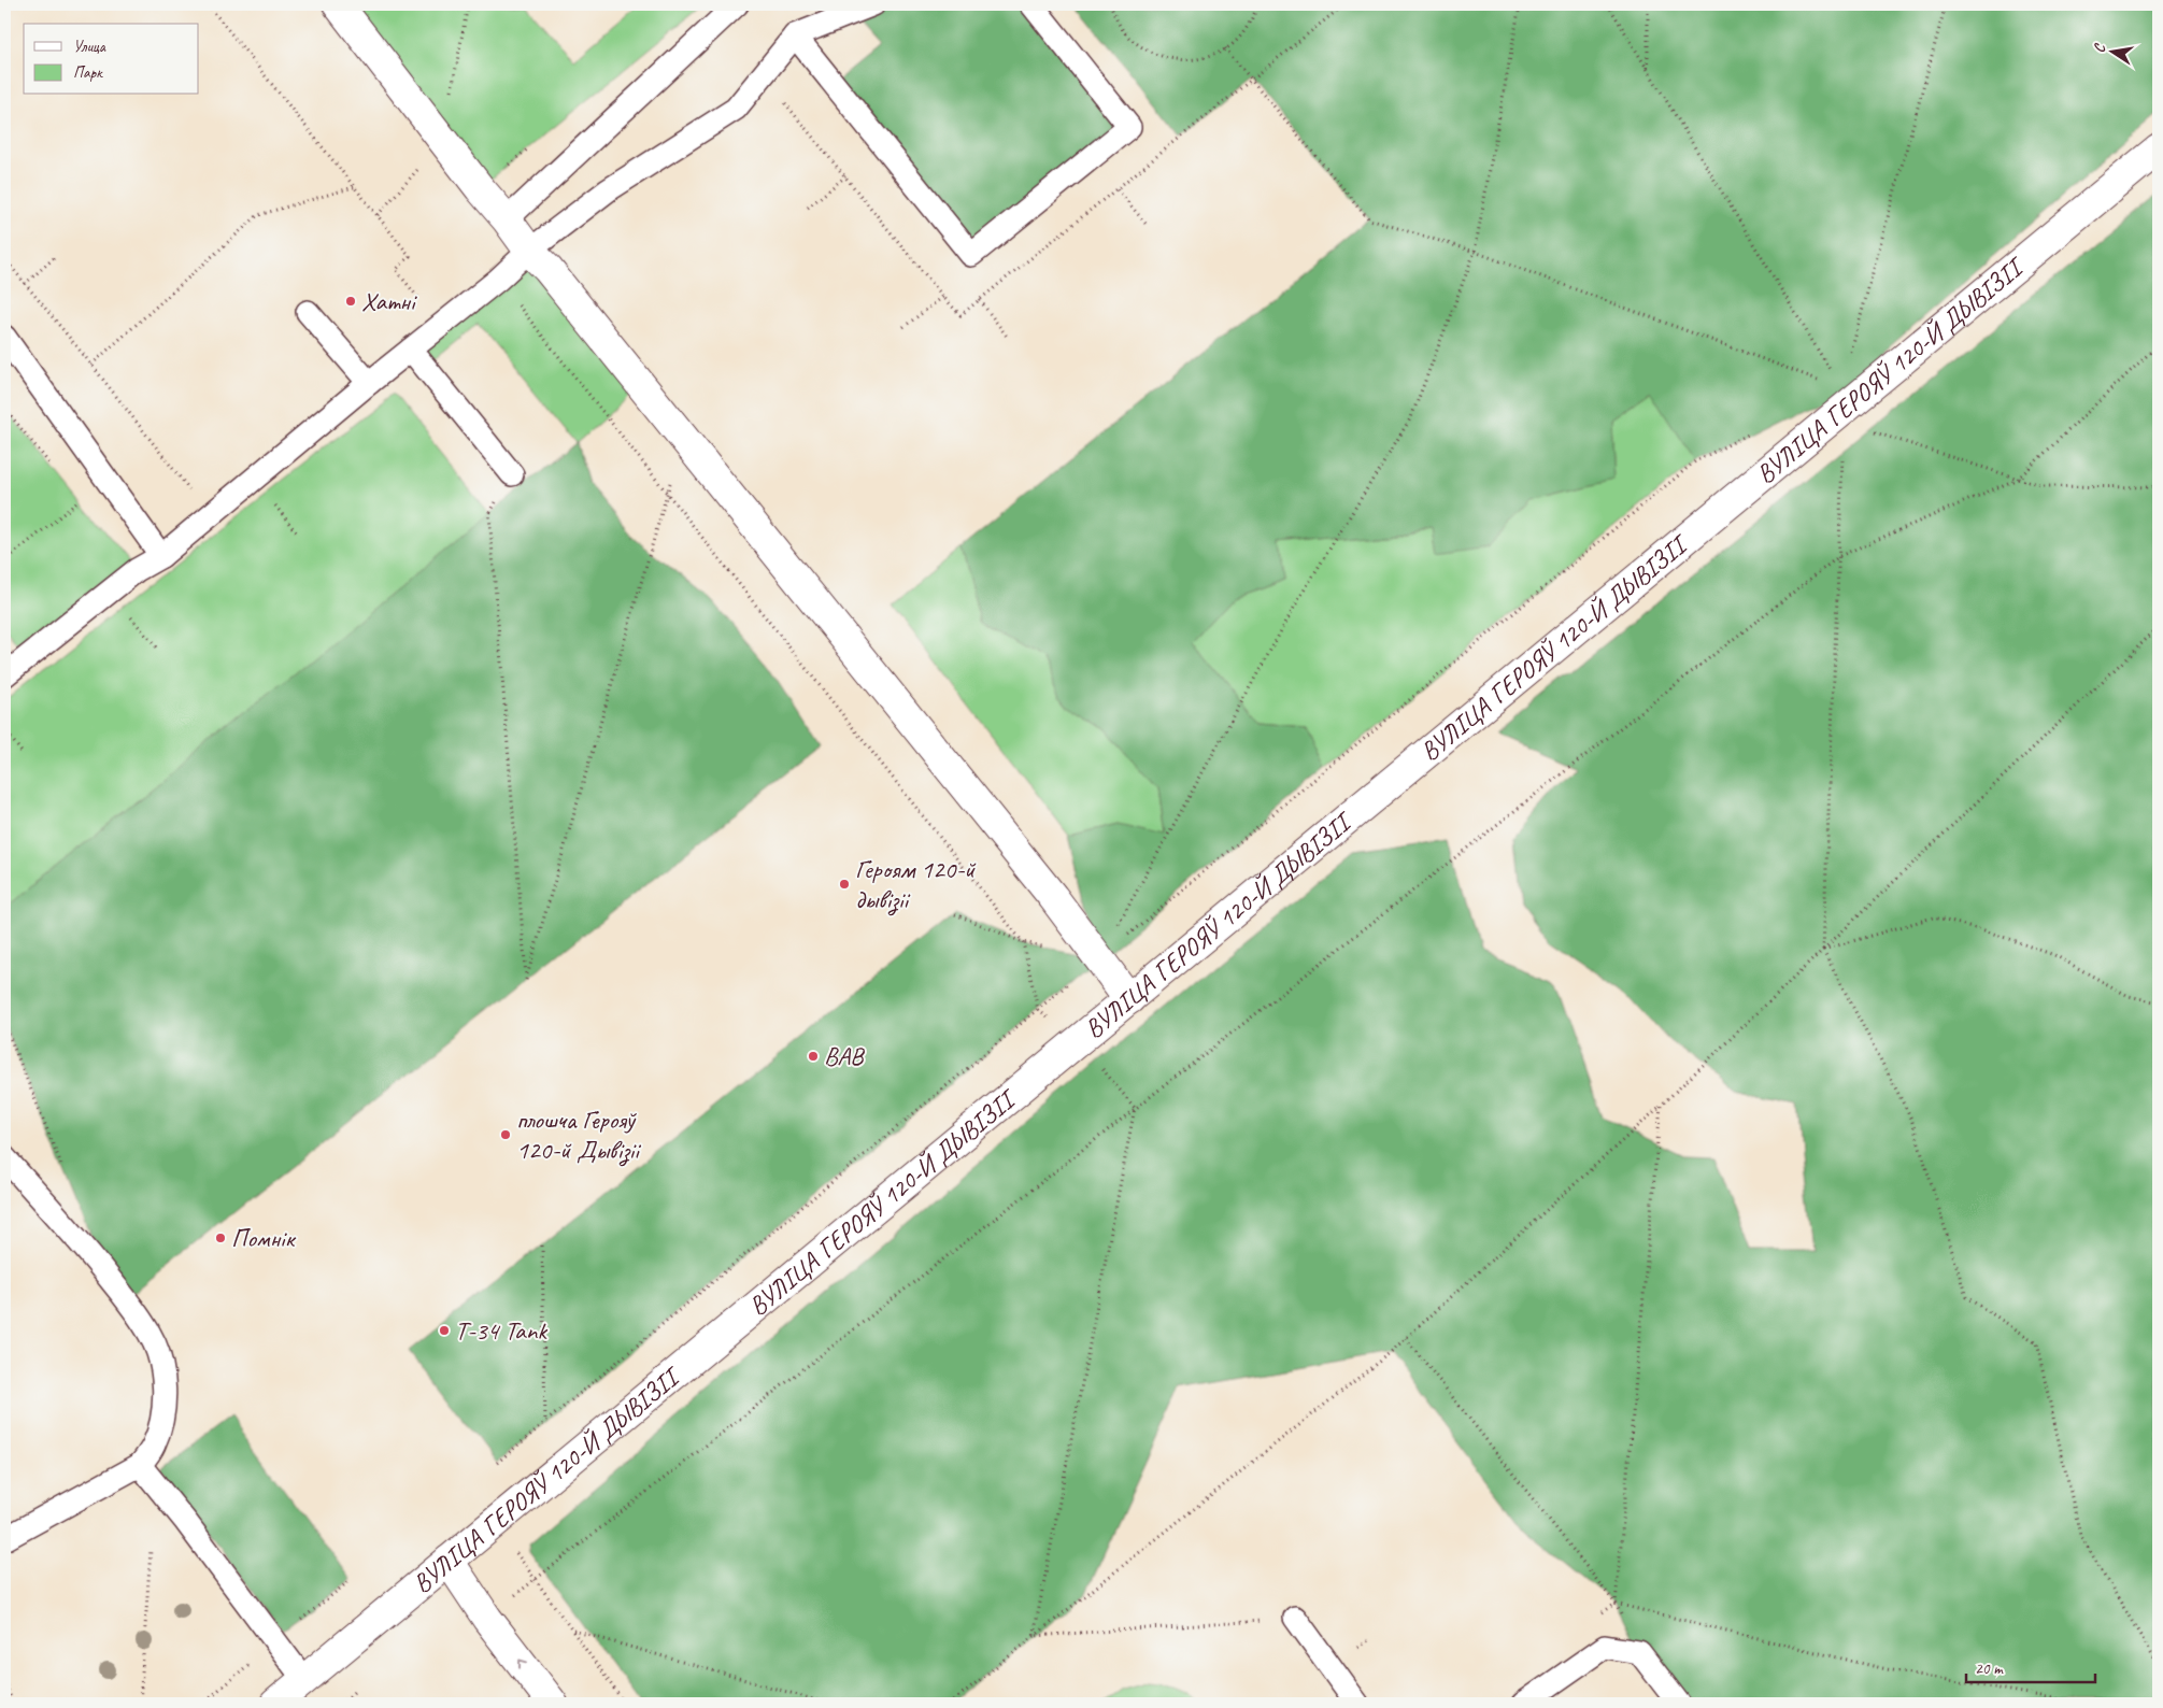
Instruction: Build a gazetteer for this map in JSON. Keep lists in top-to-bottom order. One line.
{"streets":{"street":["ВУЛІЦА ГЕРОЯЎ 120-Й ДЫВІЗІІ"]},"places":["Хатні","Героям 120-й дывізіі","ВАВ","плошча Герояў 120-й Дывізіі","Помнік","T-34 Tank"],"legend":["Улица","Парк"],"scale_bar":"20 m","north":"left"}
